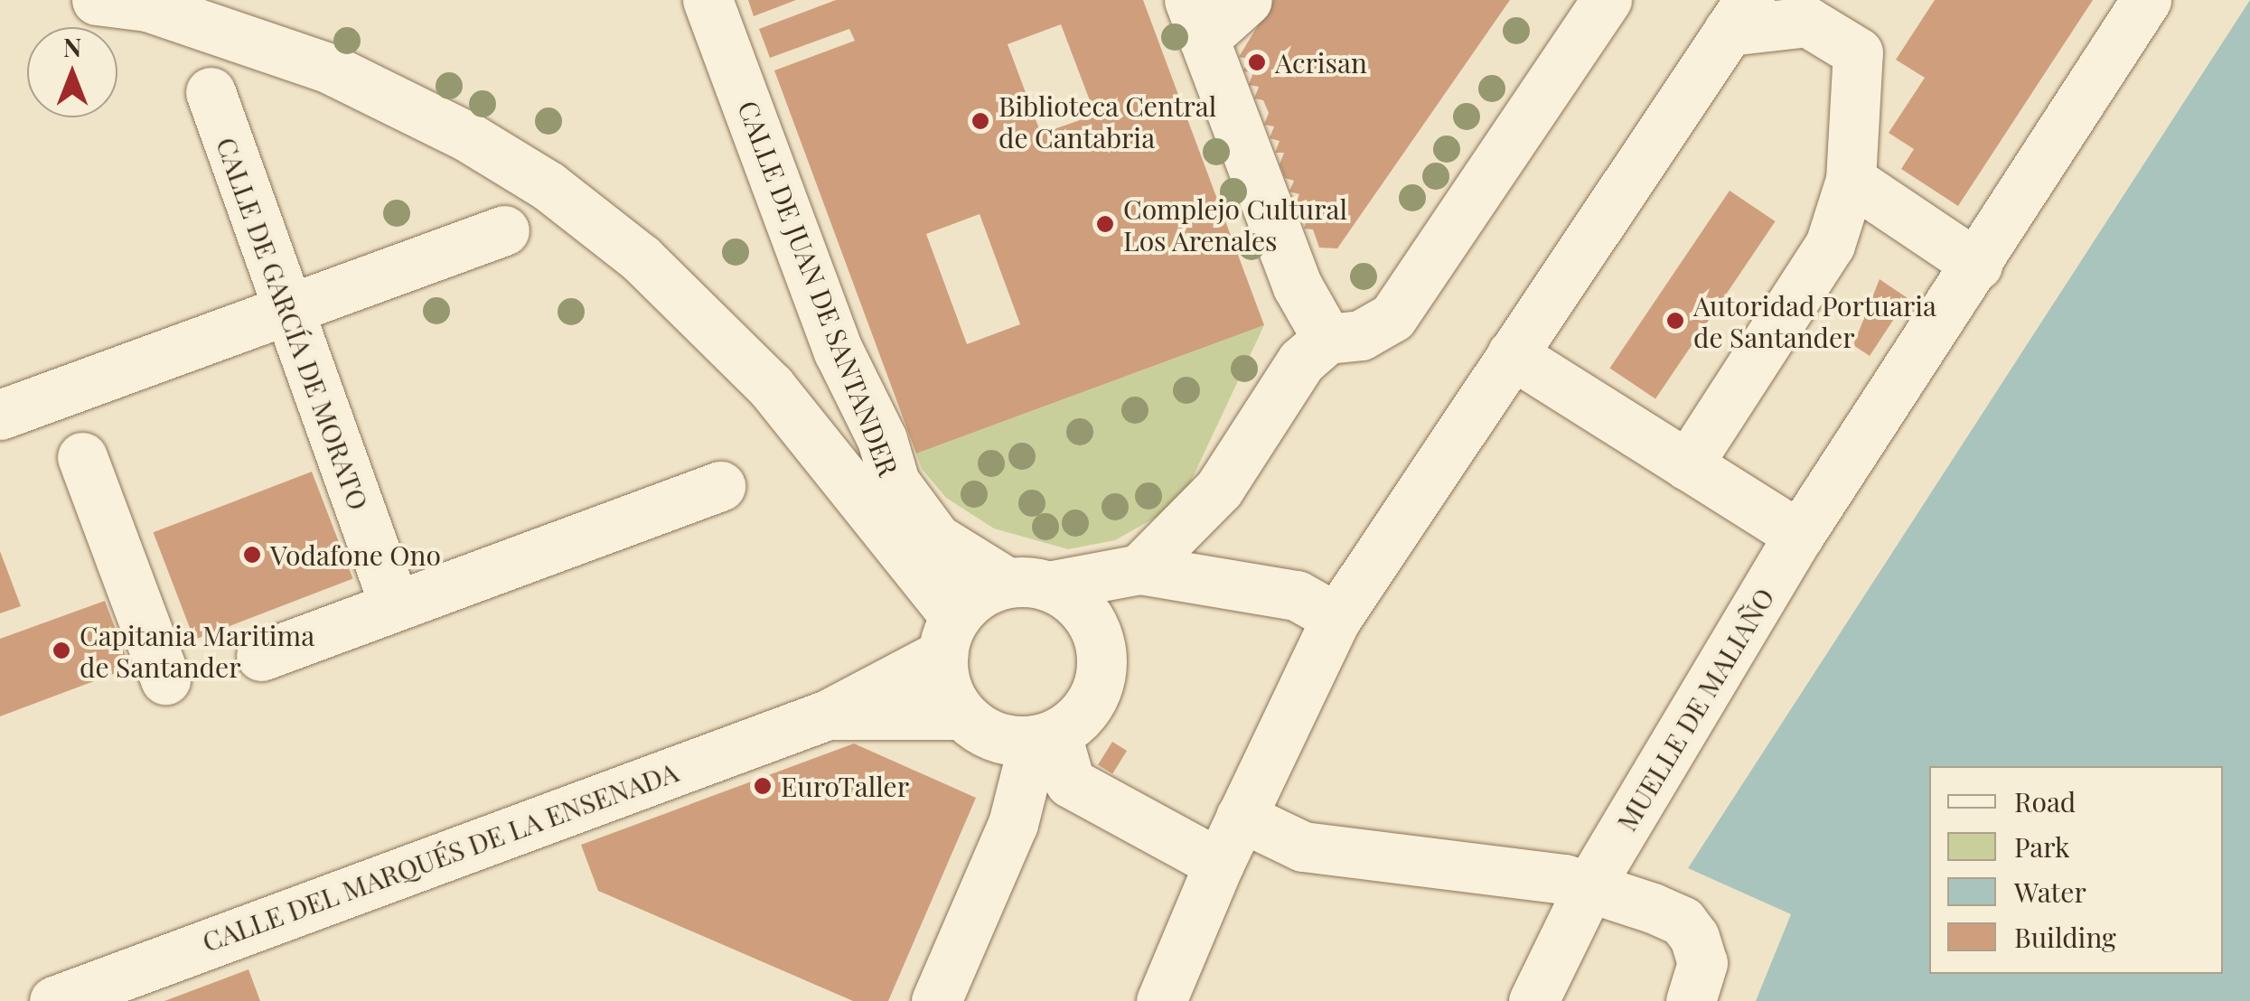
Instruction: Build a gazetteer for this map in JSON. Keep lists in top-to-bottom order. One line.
{"streets":{"street":["CALLE DE JUAN DE SANTANDER","CALLE DE GARCÍA DE MORATO","MUELLE DE MALIAÑO","CALLE DEL MARQUÉS DE LA ENSENADA"]},"crossings":[["CALLE DE JUAN DE SANTANDER","CALLE DEL MARQUÉS DE LA ENSENADA"]],"places":["Acrisan","Biblioteca Central de Cantabria","Complejo Cultural Los Arenales","Autoridad Portuaria de Santander","Vodafone Ono","Capitania Maritima de Santander","EuroTaller"],"legend":["Road","Park","Water","Building"],"north":"top"}
